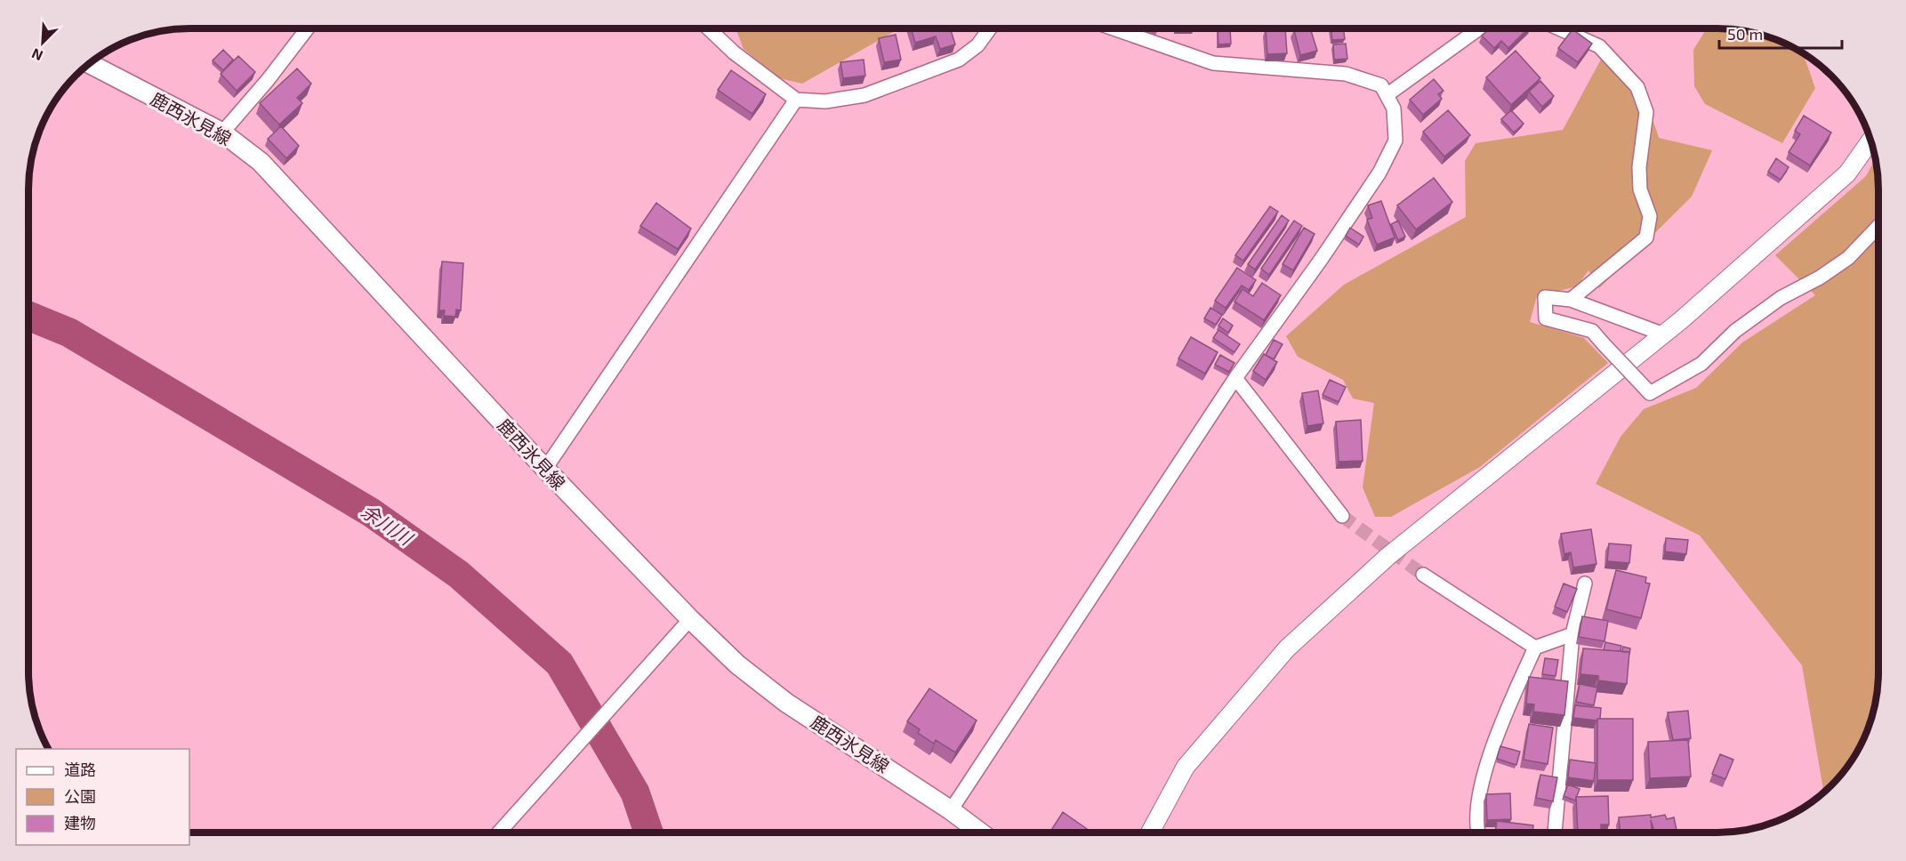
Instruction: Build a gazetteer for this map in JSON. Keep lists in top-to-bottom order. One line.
{"streets":{"main road":["鹿西氷見線"]},"water":["余川川"],"legend":["道路","公園","建物"],"scale_bar":"50 m","north":"bottom left"}
